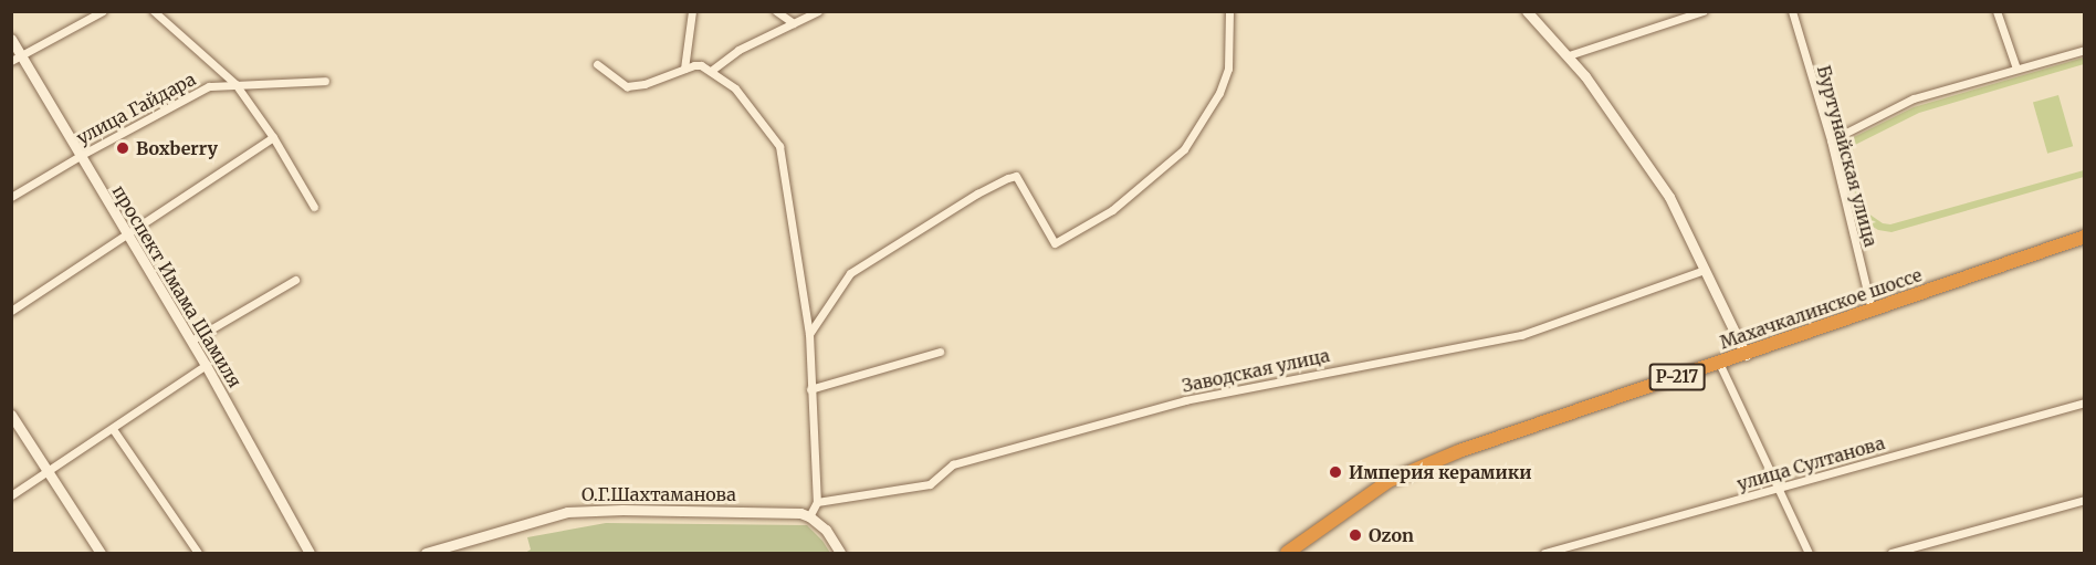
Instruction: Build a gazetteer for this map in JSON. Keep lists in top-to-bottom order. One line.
{"streets":{"highway":["Махачкалинское шоссе","Р-217"],"main road":["проспект Имама Шамиля","О.Г.Шахтаманова"],"street":["улица Гайдара","Буртунайская улица","Заводская улица","улица Султанова"]},"crossings":[["улица Гайдара","проспект Имама Шамиля"],["Буртунайская улица","Махачкалинское шоссе"]],"places":["Boxberry","Империя керамики","Ozon"]}
